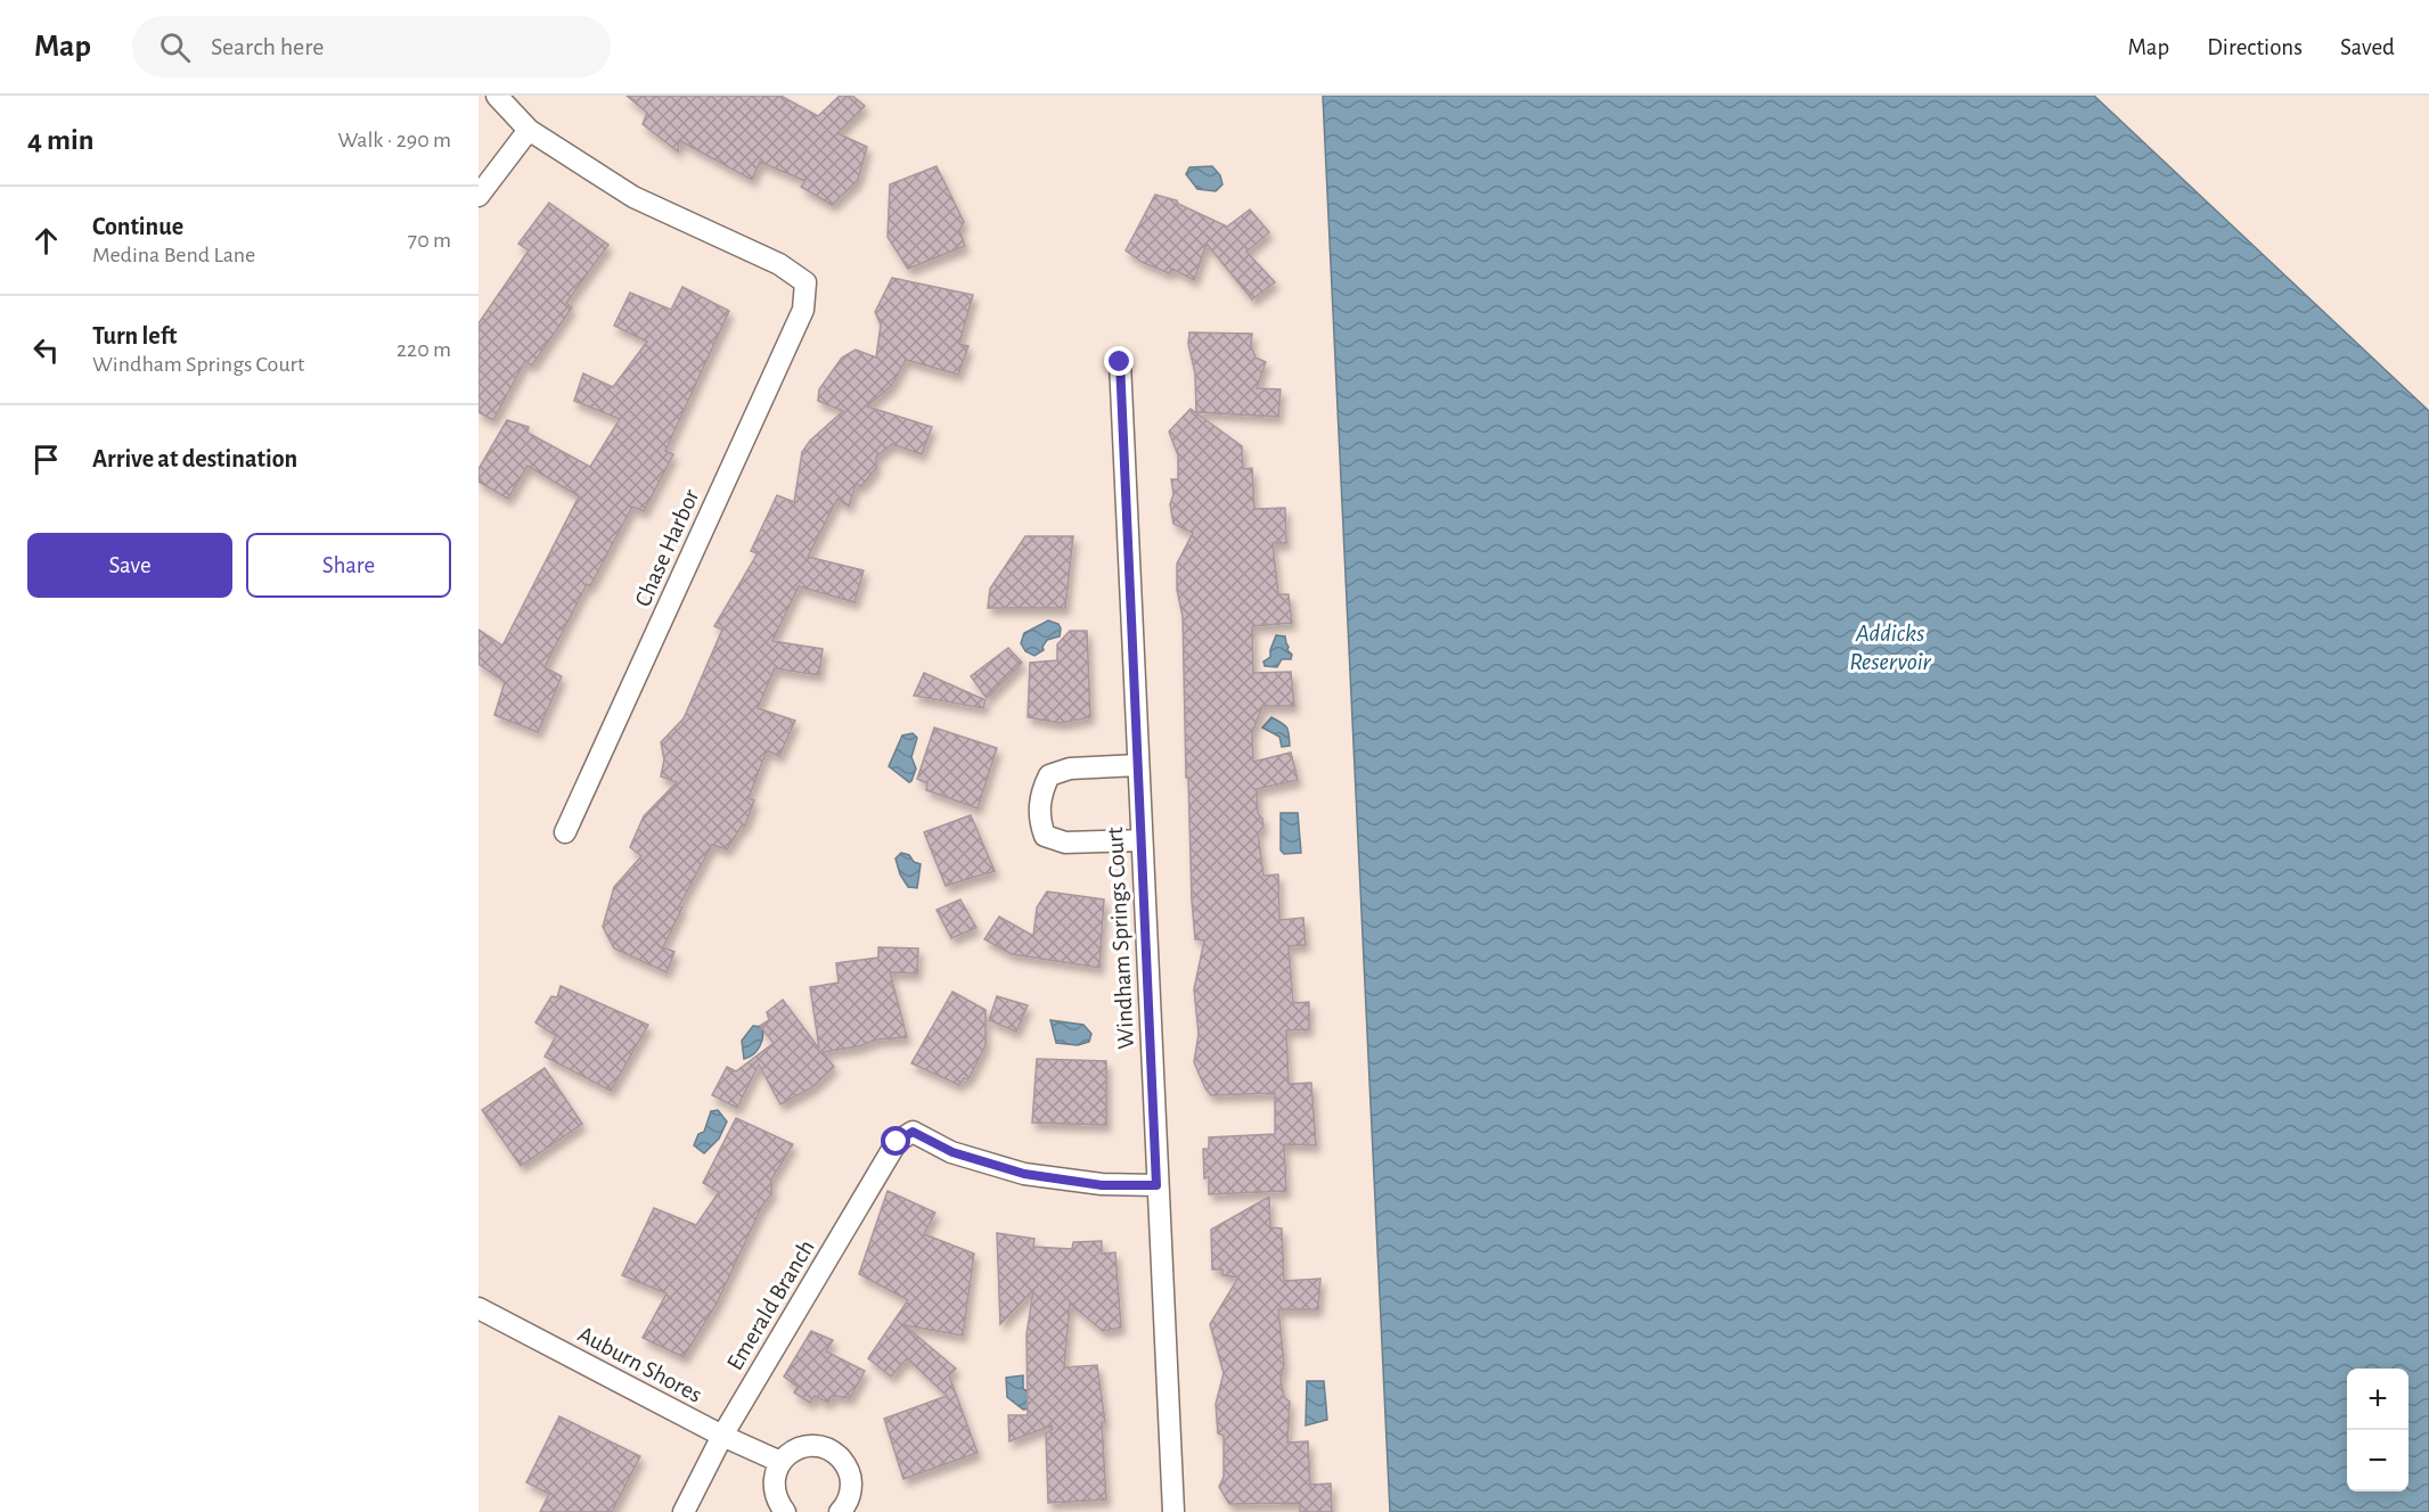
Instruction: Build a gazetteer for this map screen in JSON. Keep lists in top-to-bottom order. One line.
{"streets":{"street":["Chase Harbor","Windham Springs Court","Emerald Branch","Auburn Shores"]},"crossings":[["Windham Springs Court","Emerald Branch"],["Emerald Branch","Auburn Shores"]],"water":["Addicks Reservoir"],"page":{"header":"Map","search":"Search here","nav":["Map","Directions","Saved"],"heading":["4 min","Walk · 290 m"],"list":[["Continue","Medina Bend Lane","70 m"],["Turn left","Windham Springs Court","220 m"],"Arrive at destination"],"buttons":["Save","Share"],"map_buttons":["+","−"]}}
